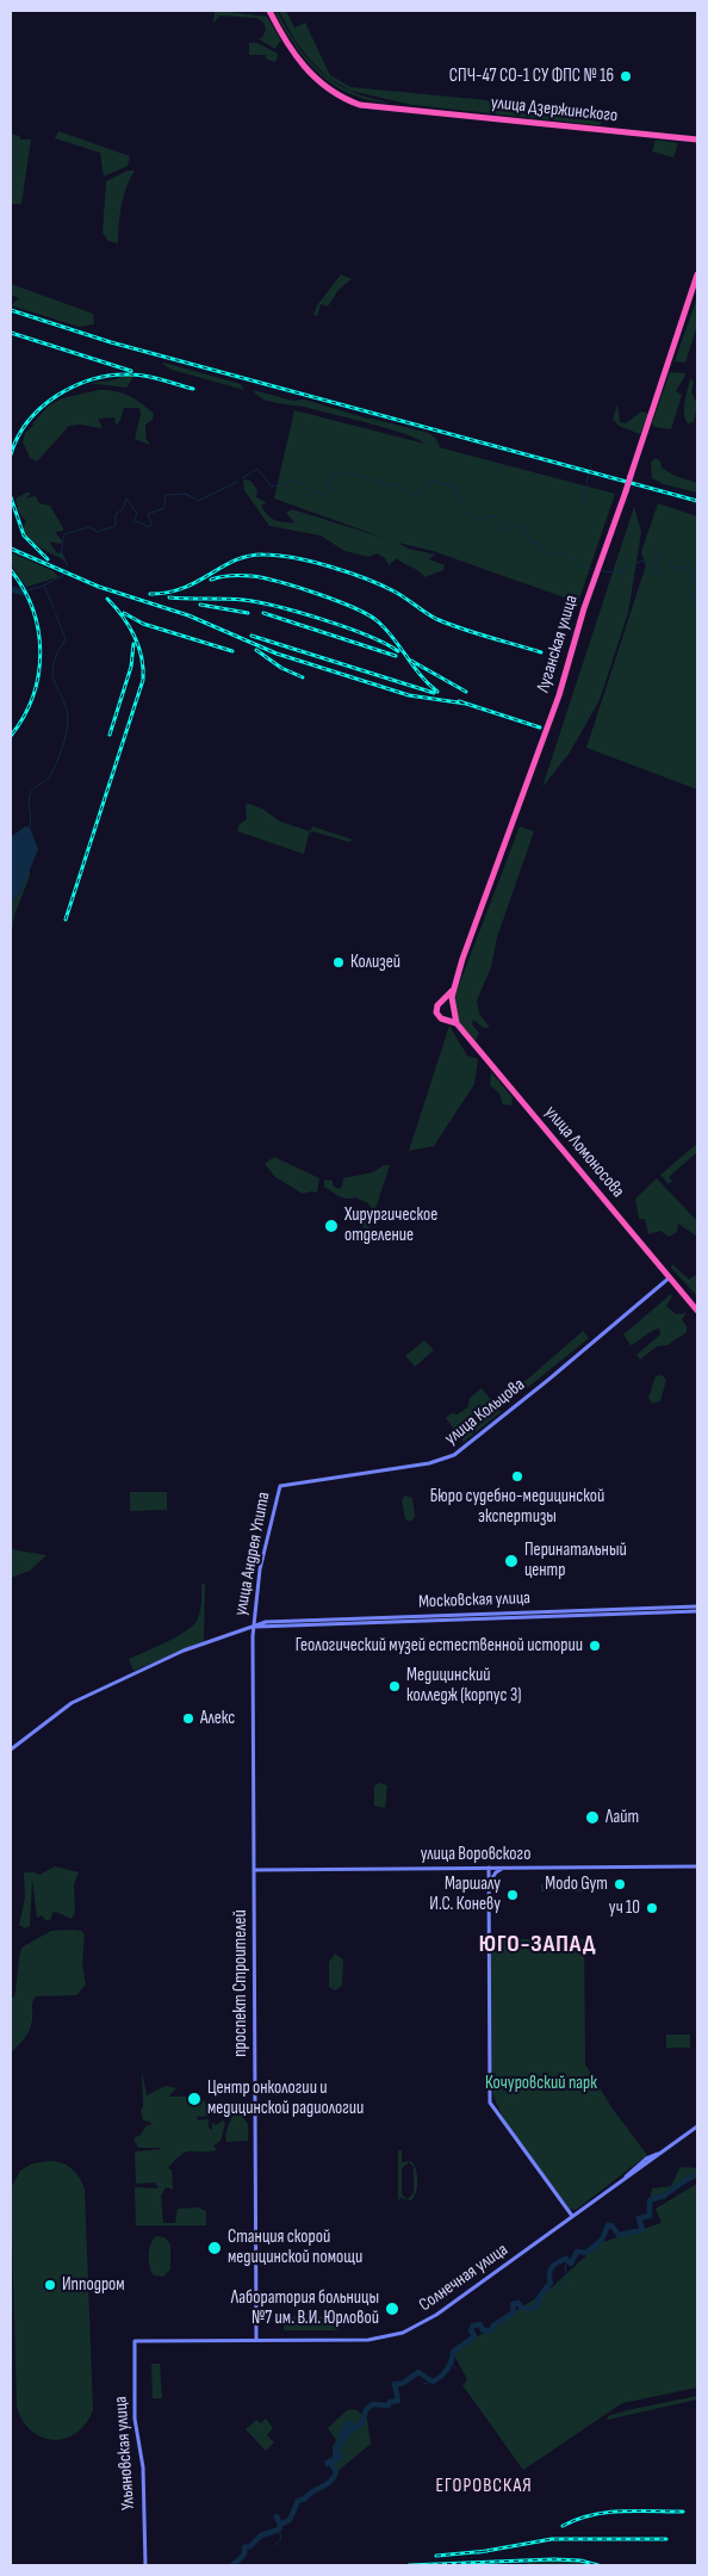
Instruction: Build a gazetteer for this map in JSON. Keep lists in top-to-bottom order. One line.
{"streets":{"highway":["улица Дзержинского","Луганская улица","улица Ломоносова"],"main road":["улица Кольцова","улица Андрея Упита","Московская улица","улица Воровского","проспект Строителей","Солнечная улица","Ульяновская улица"]},"crossings":[["Луганская улица","улица Ломоносова"],["улица Ломоносова","улица Кольцова"],["улица Кольцова","улица Андрея Упита"],["улица Андрея Упита","Московская улица"],["улица Андрея Упита","проспект Строителей"],["Московская улица","проспект Строителей"],["улица Воровского","проспект Строителей"],["проспект Строителей","Солнечная улица"],["Солнечная улица","Ульяновская улица"]],"districts":["ЮГО-ЗАПАД","ЕГОРОВСКАЯ"],"parks":["Кочуровский парк"],"places":["СПЧ-47 СО-1 СУ ФПС № 16","Колизей","Хирургическое отделение","Бюро судебно-медицинской экспертизы","Перинатальный центр","Геологический музей естественной истории","Медицинский колледж (корпус 3)","Алекс","Лайт","Modo Gym","Маршалу И.С. Коневу","уч 10","Центр онкологии и медицинской радиологии","Станция скорой медицинской помощи","Ипподром","Лаборатория больницы №7 им. В.И. Юрловой"]}
